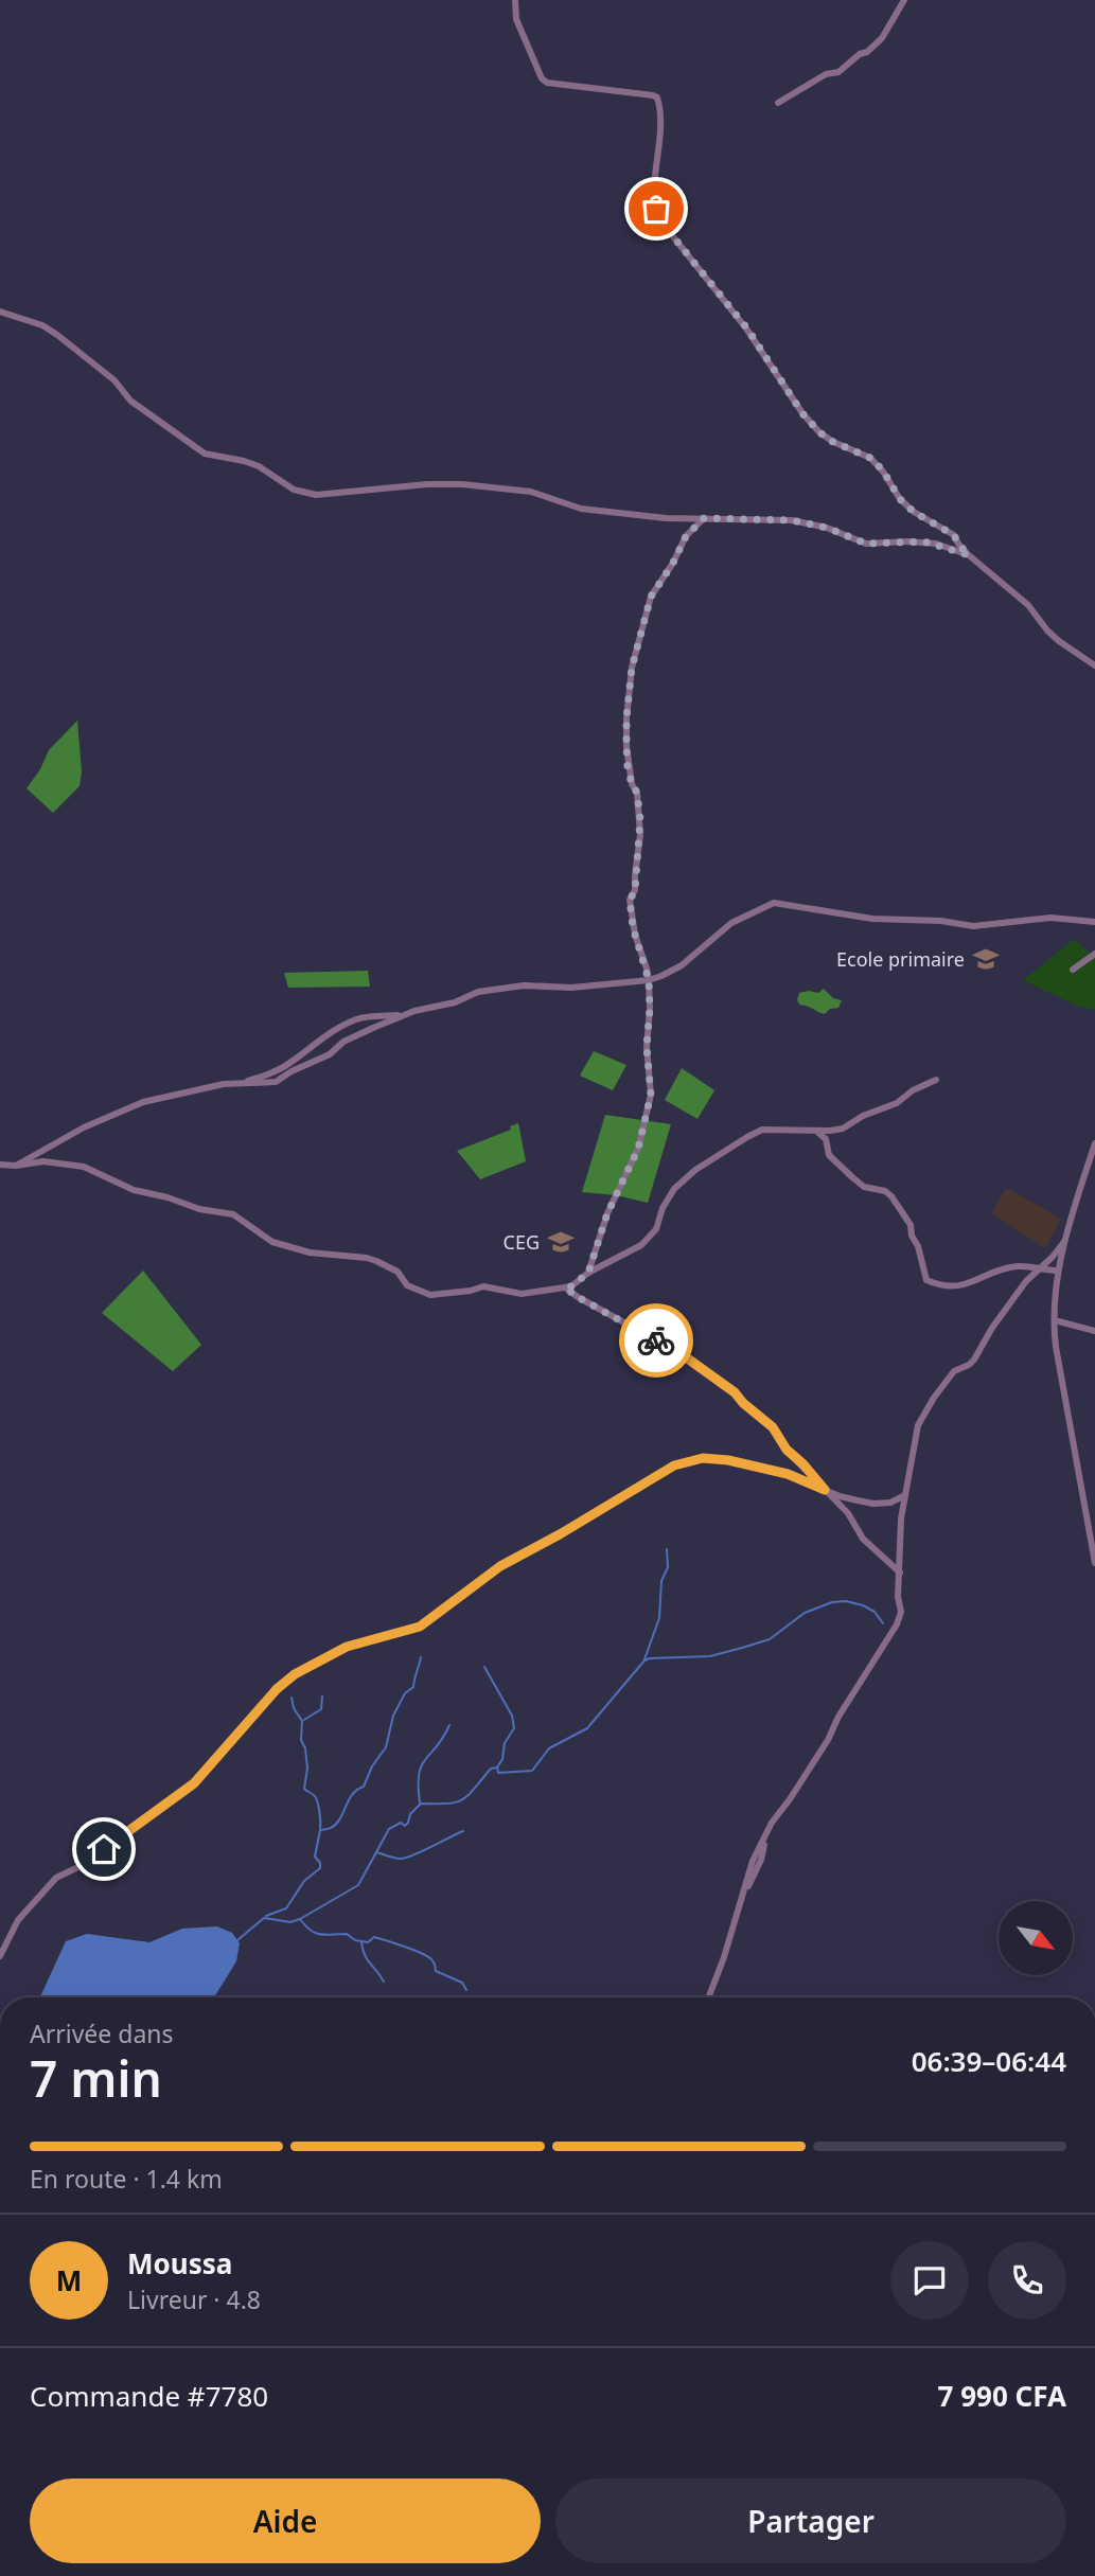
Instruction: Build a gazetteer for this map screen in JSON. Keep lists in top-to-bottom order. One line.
{"places":{"school or university":["Ecole primaire","CEG"]},"north":"bottom right","page":{"heading":["7 min","Arrivée dans","06:39–06:44"],"panel":["Moussa","Livreur · 4.8","Commande #7780","7 990 CFA"],"bar":"En route · 1.4 km","round":"M","buttons":["Aide","Partager"]}}
